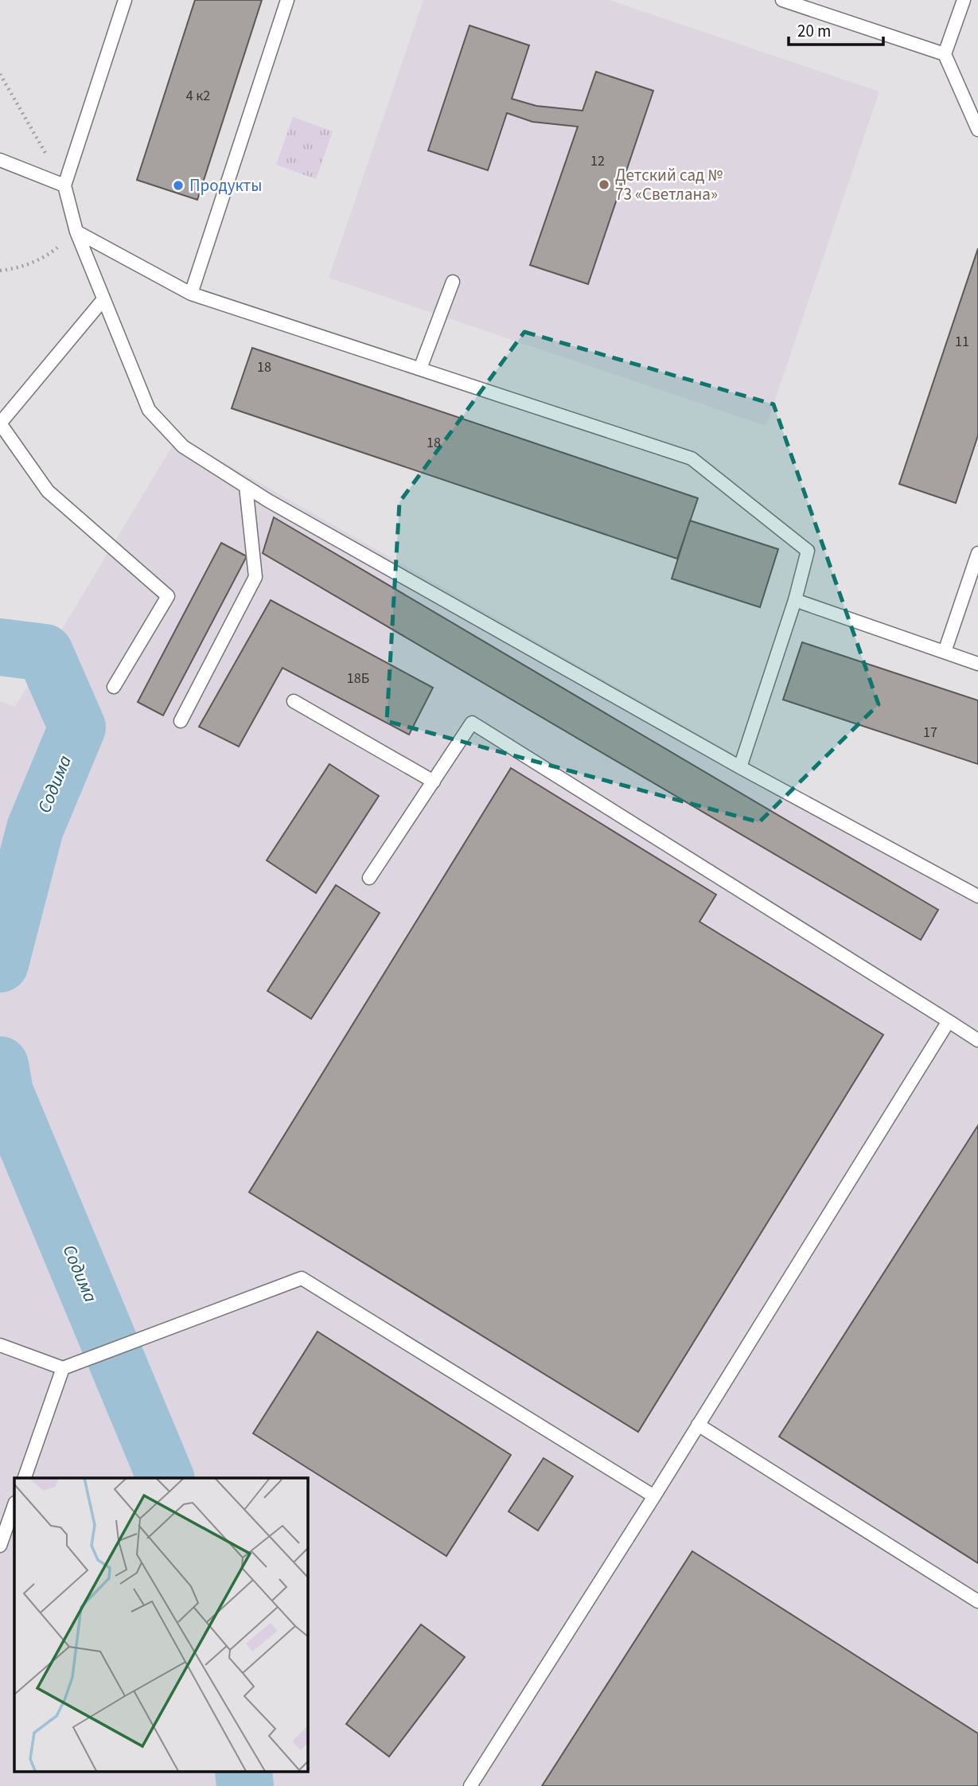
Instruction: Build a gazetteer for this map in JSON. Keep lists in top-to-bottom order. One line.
{"water":["Содима"],"places":["Детский сад № 73 «Светлана»","Продукты"],"house_numbers":["4 к2","12","11","18","18","18Б","17"],"scale_bar":"20 m"}
